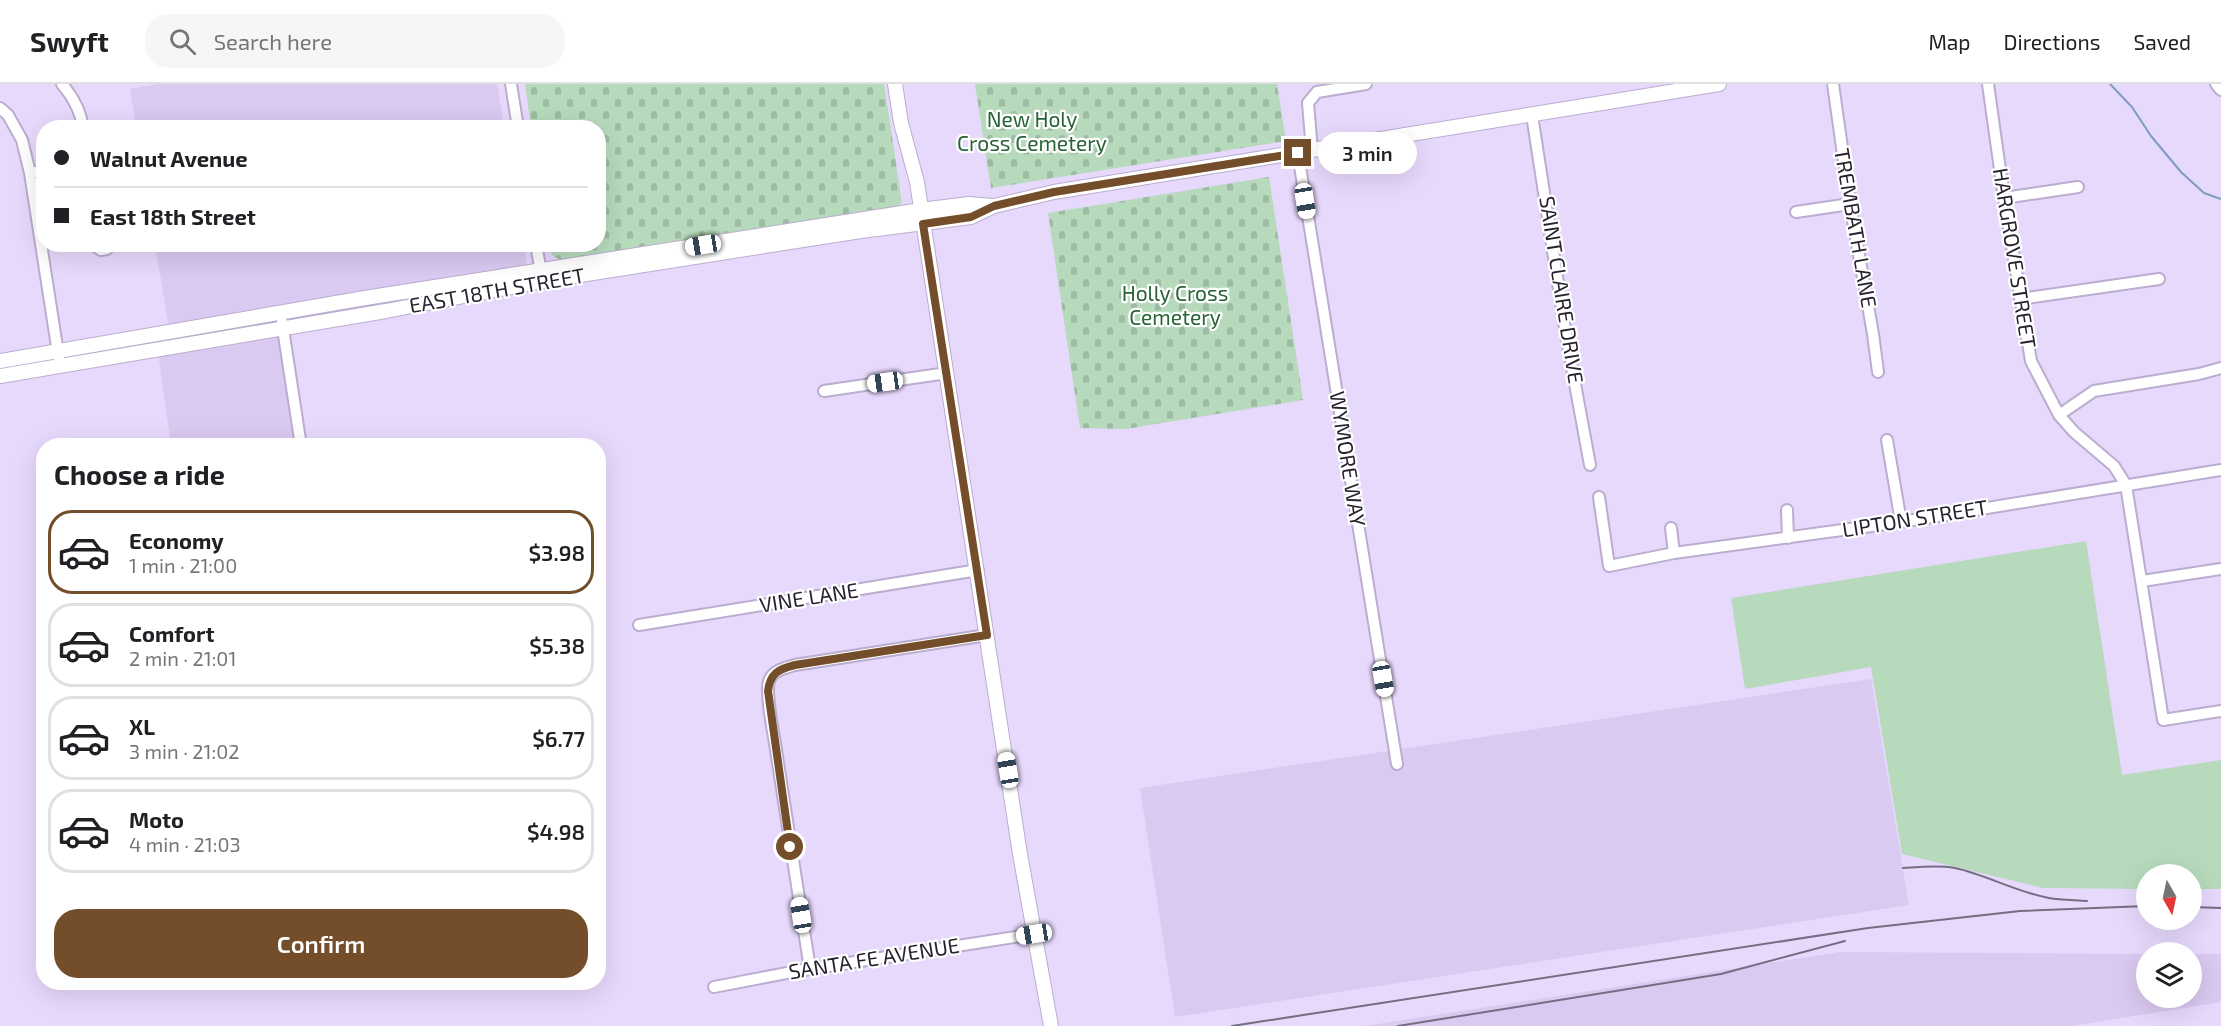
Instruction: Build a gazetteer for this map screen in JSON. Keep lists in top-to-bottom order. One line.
{"streets":{"main road":["EAST 18TH STREET"],"street":["TREMBATH LANE","HARGROVE STREET","SAINT CLAIRE DRIVE","WYMORE WAY","LIPTON STREET","VINE LANE","SANTA FE AVENUE"]},"crossings":[["HARGROVE STREET","LIPTON STREET"],["SAINT CLAIRE DRIVE","EAST 18TH STREET"],["EAST 18TH STREET","WYMORE WAY"]],"parks":["New Holy Cross Cemetery","Holly Cross Cemetery"],"north":"bottom","page":{"header":"Swyft","search":"Search here","nav":["Map","Directions","Saved"],"banner":["Walnut Avenue","East 18th Street"],"bubble":"3 min","heading":"Choose a ride","list":[{"name":"Economy","note":"1 min · 21:00","value":"$3.98"},{"name":"Comfort","note":"2 min · 21:01","value":"$5.38"},{"name":"XL","note":"3 min · 21:02","value":"$6.77"},{"name":"Moto","note":"4 min · 21:03","value":"$4.98"}],"buttons":"Confirm"}}
